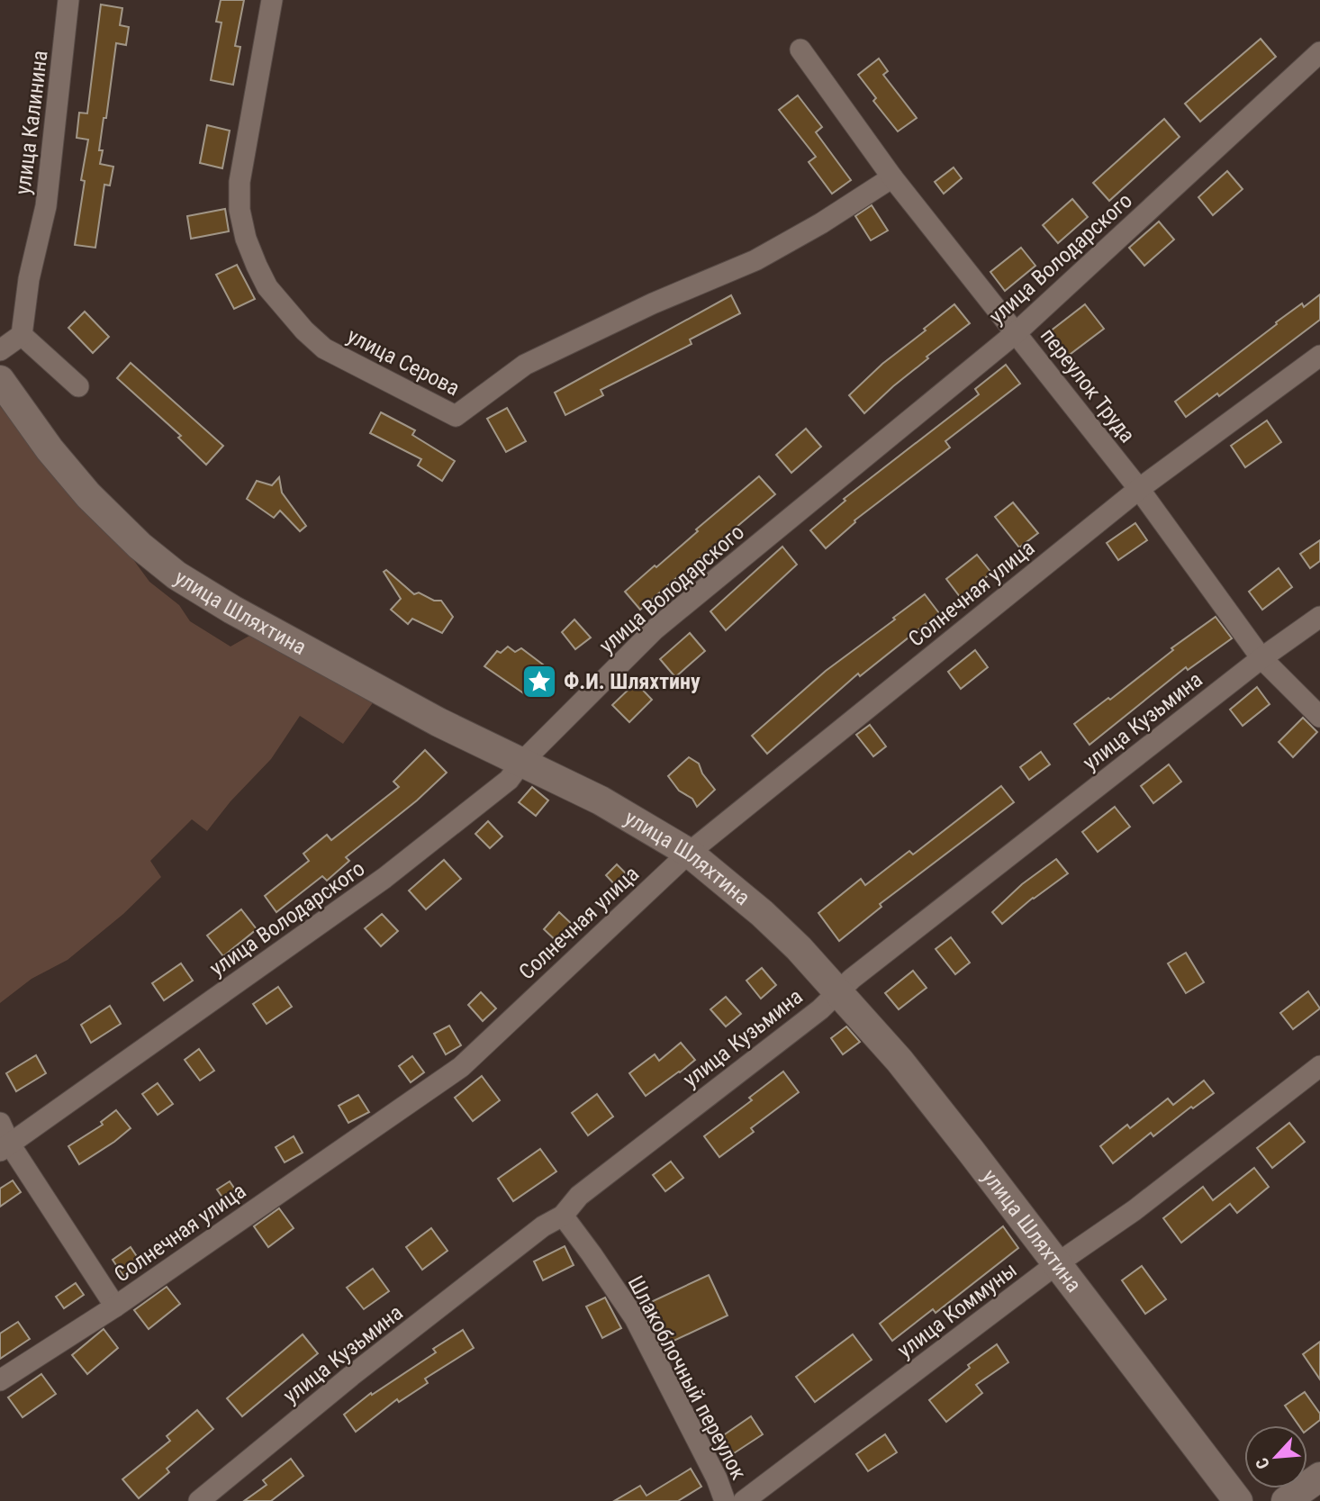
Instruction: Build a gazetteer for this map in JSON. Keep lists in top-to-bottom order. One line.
{"streets":{"main road":["улица Шляхтина"],"street":["улица Калинина","улица Володарского","улица Серова","переулок Труда","Солнечная улица","улица Кузьмина","улица Коммуны","Шлакоблочный переулок"]},"crossings":[["улица Володарского","переулок Труда"],["улица Володарского","улица Шляхтина"],["улица Серова","переулок Труда"],["переулок Труда","Солнечная улица"],["переулок Труда","улица Кузьмина"],["Солнечная улица","улица Шляхтина"],["улица Шляхтина","улица Кузьмина"],["улица Шляхтина","улица Коммуны"],["улица Кузьмина","Шлакоблочный переулок"]],"places":{"place":["Ф.И. Шляхтину"]},"north":"bottom left"}
